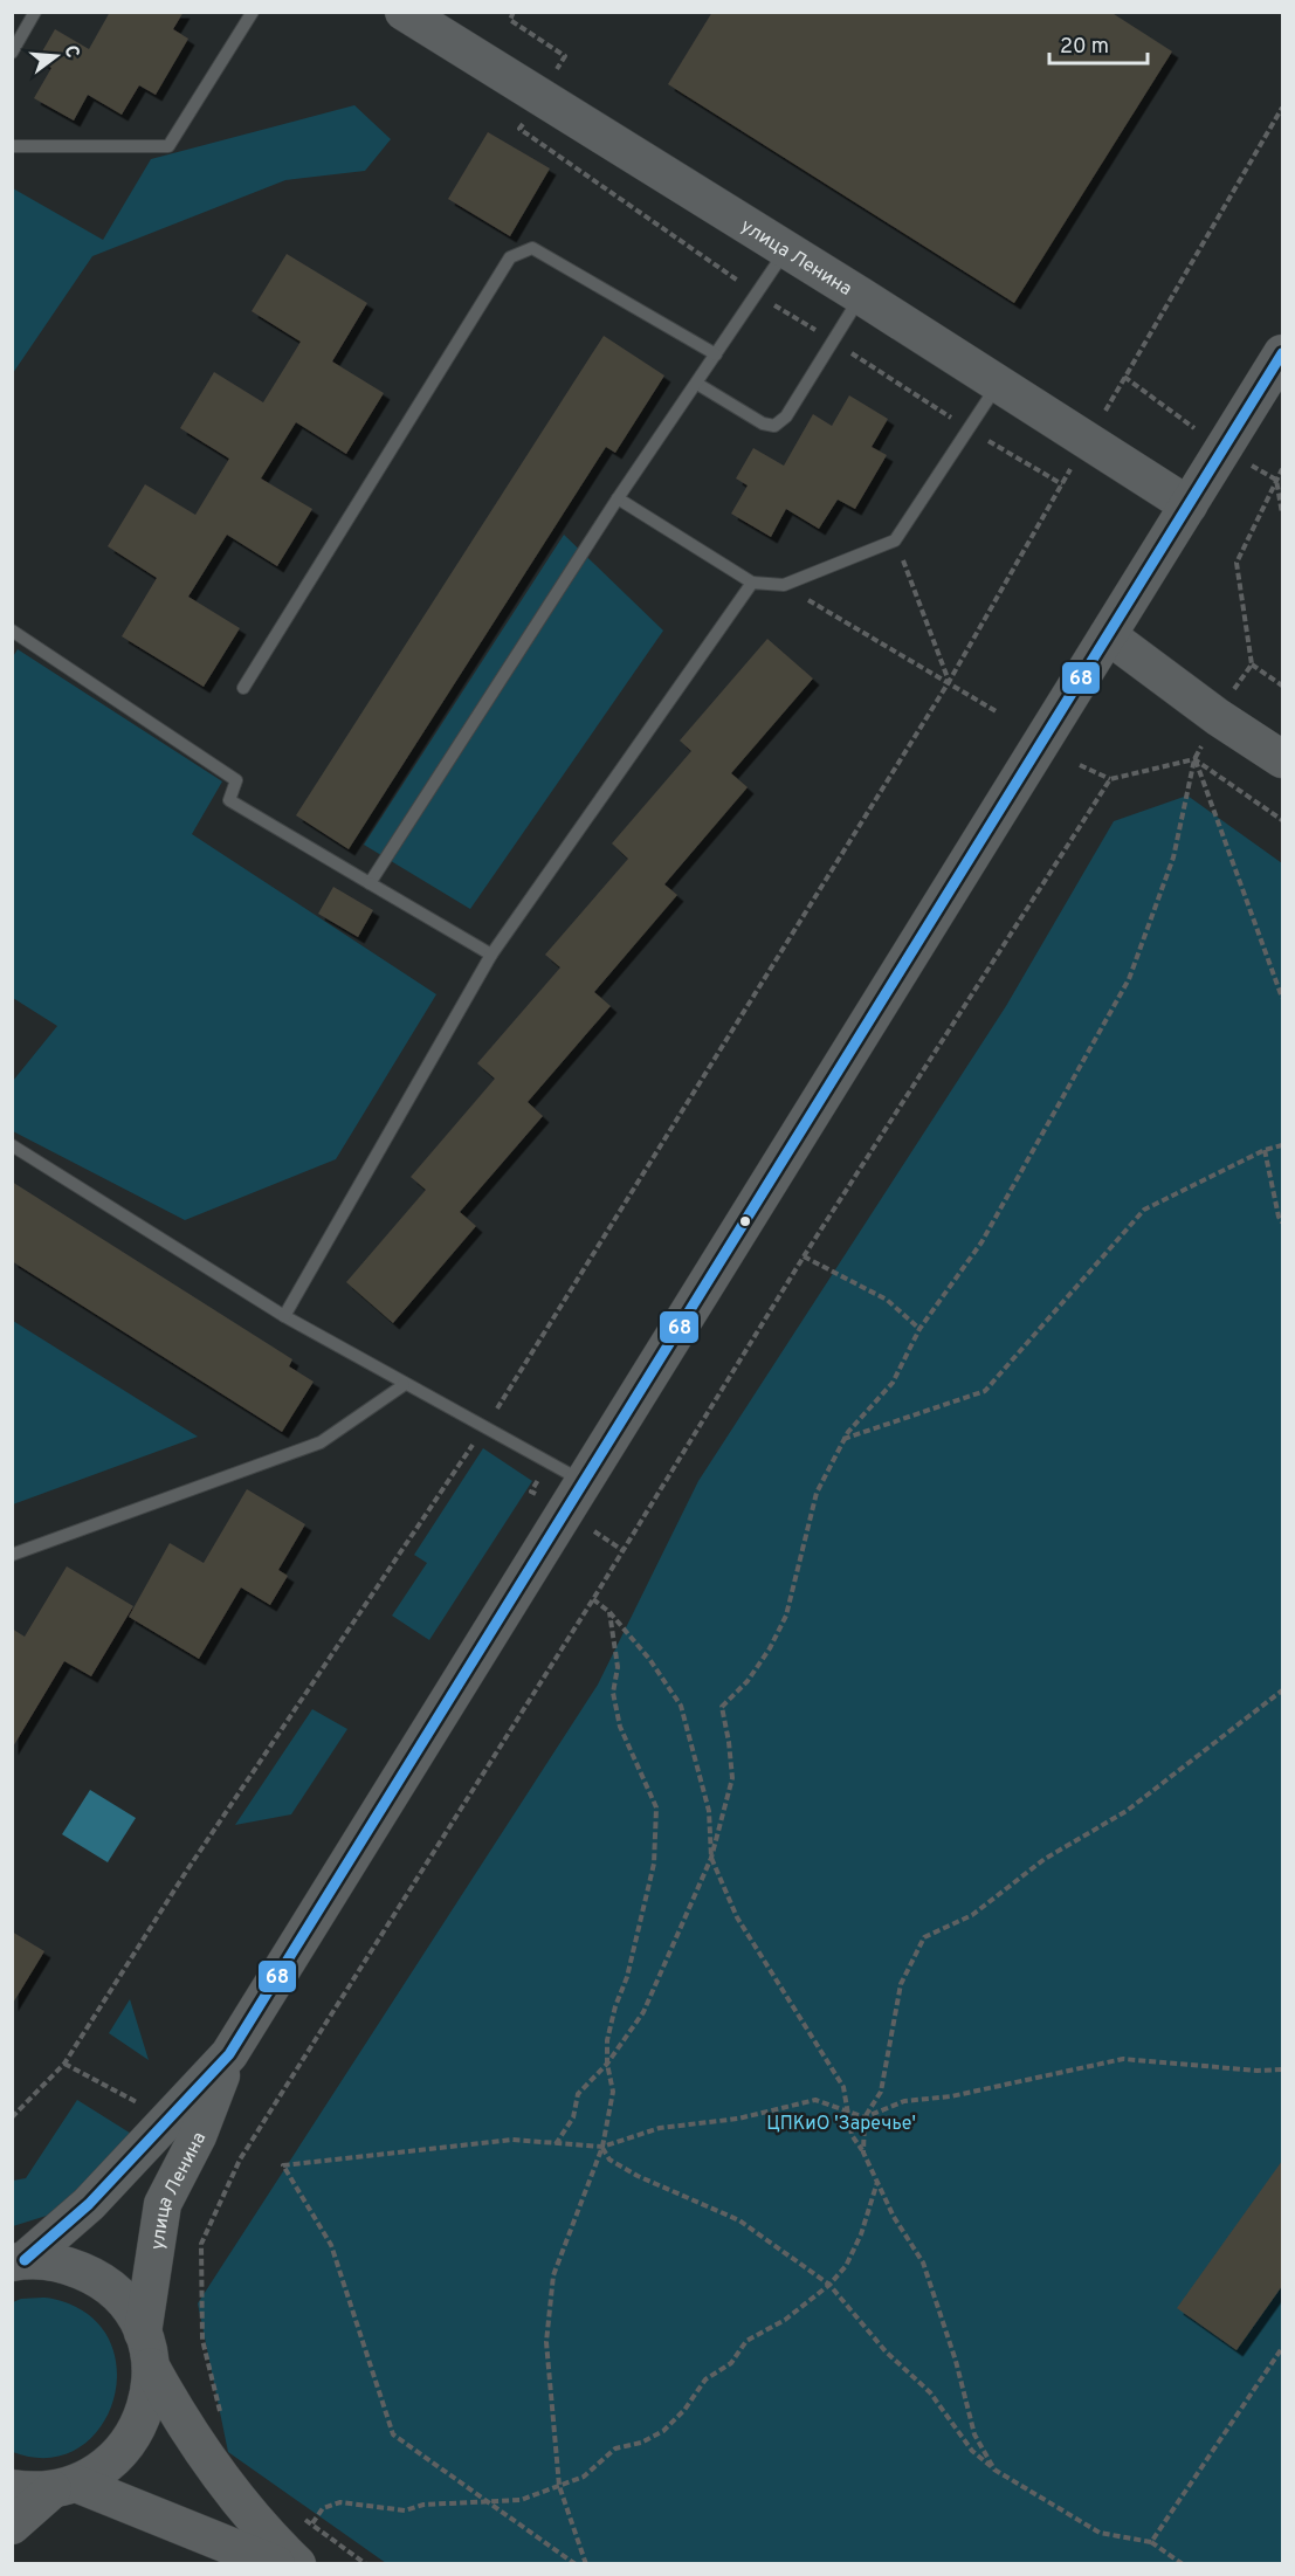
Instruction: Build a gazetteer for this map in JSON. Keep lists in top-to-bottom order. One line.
{"streets":{"main road":["улица Ленина"]},"parks":["ЦПКиО 'Заречье'"],"lines":["transit line 68"],"scale_bar":"20 m","north":"right"}
